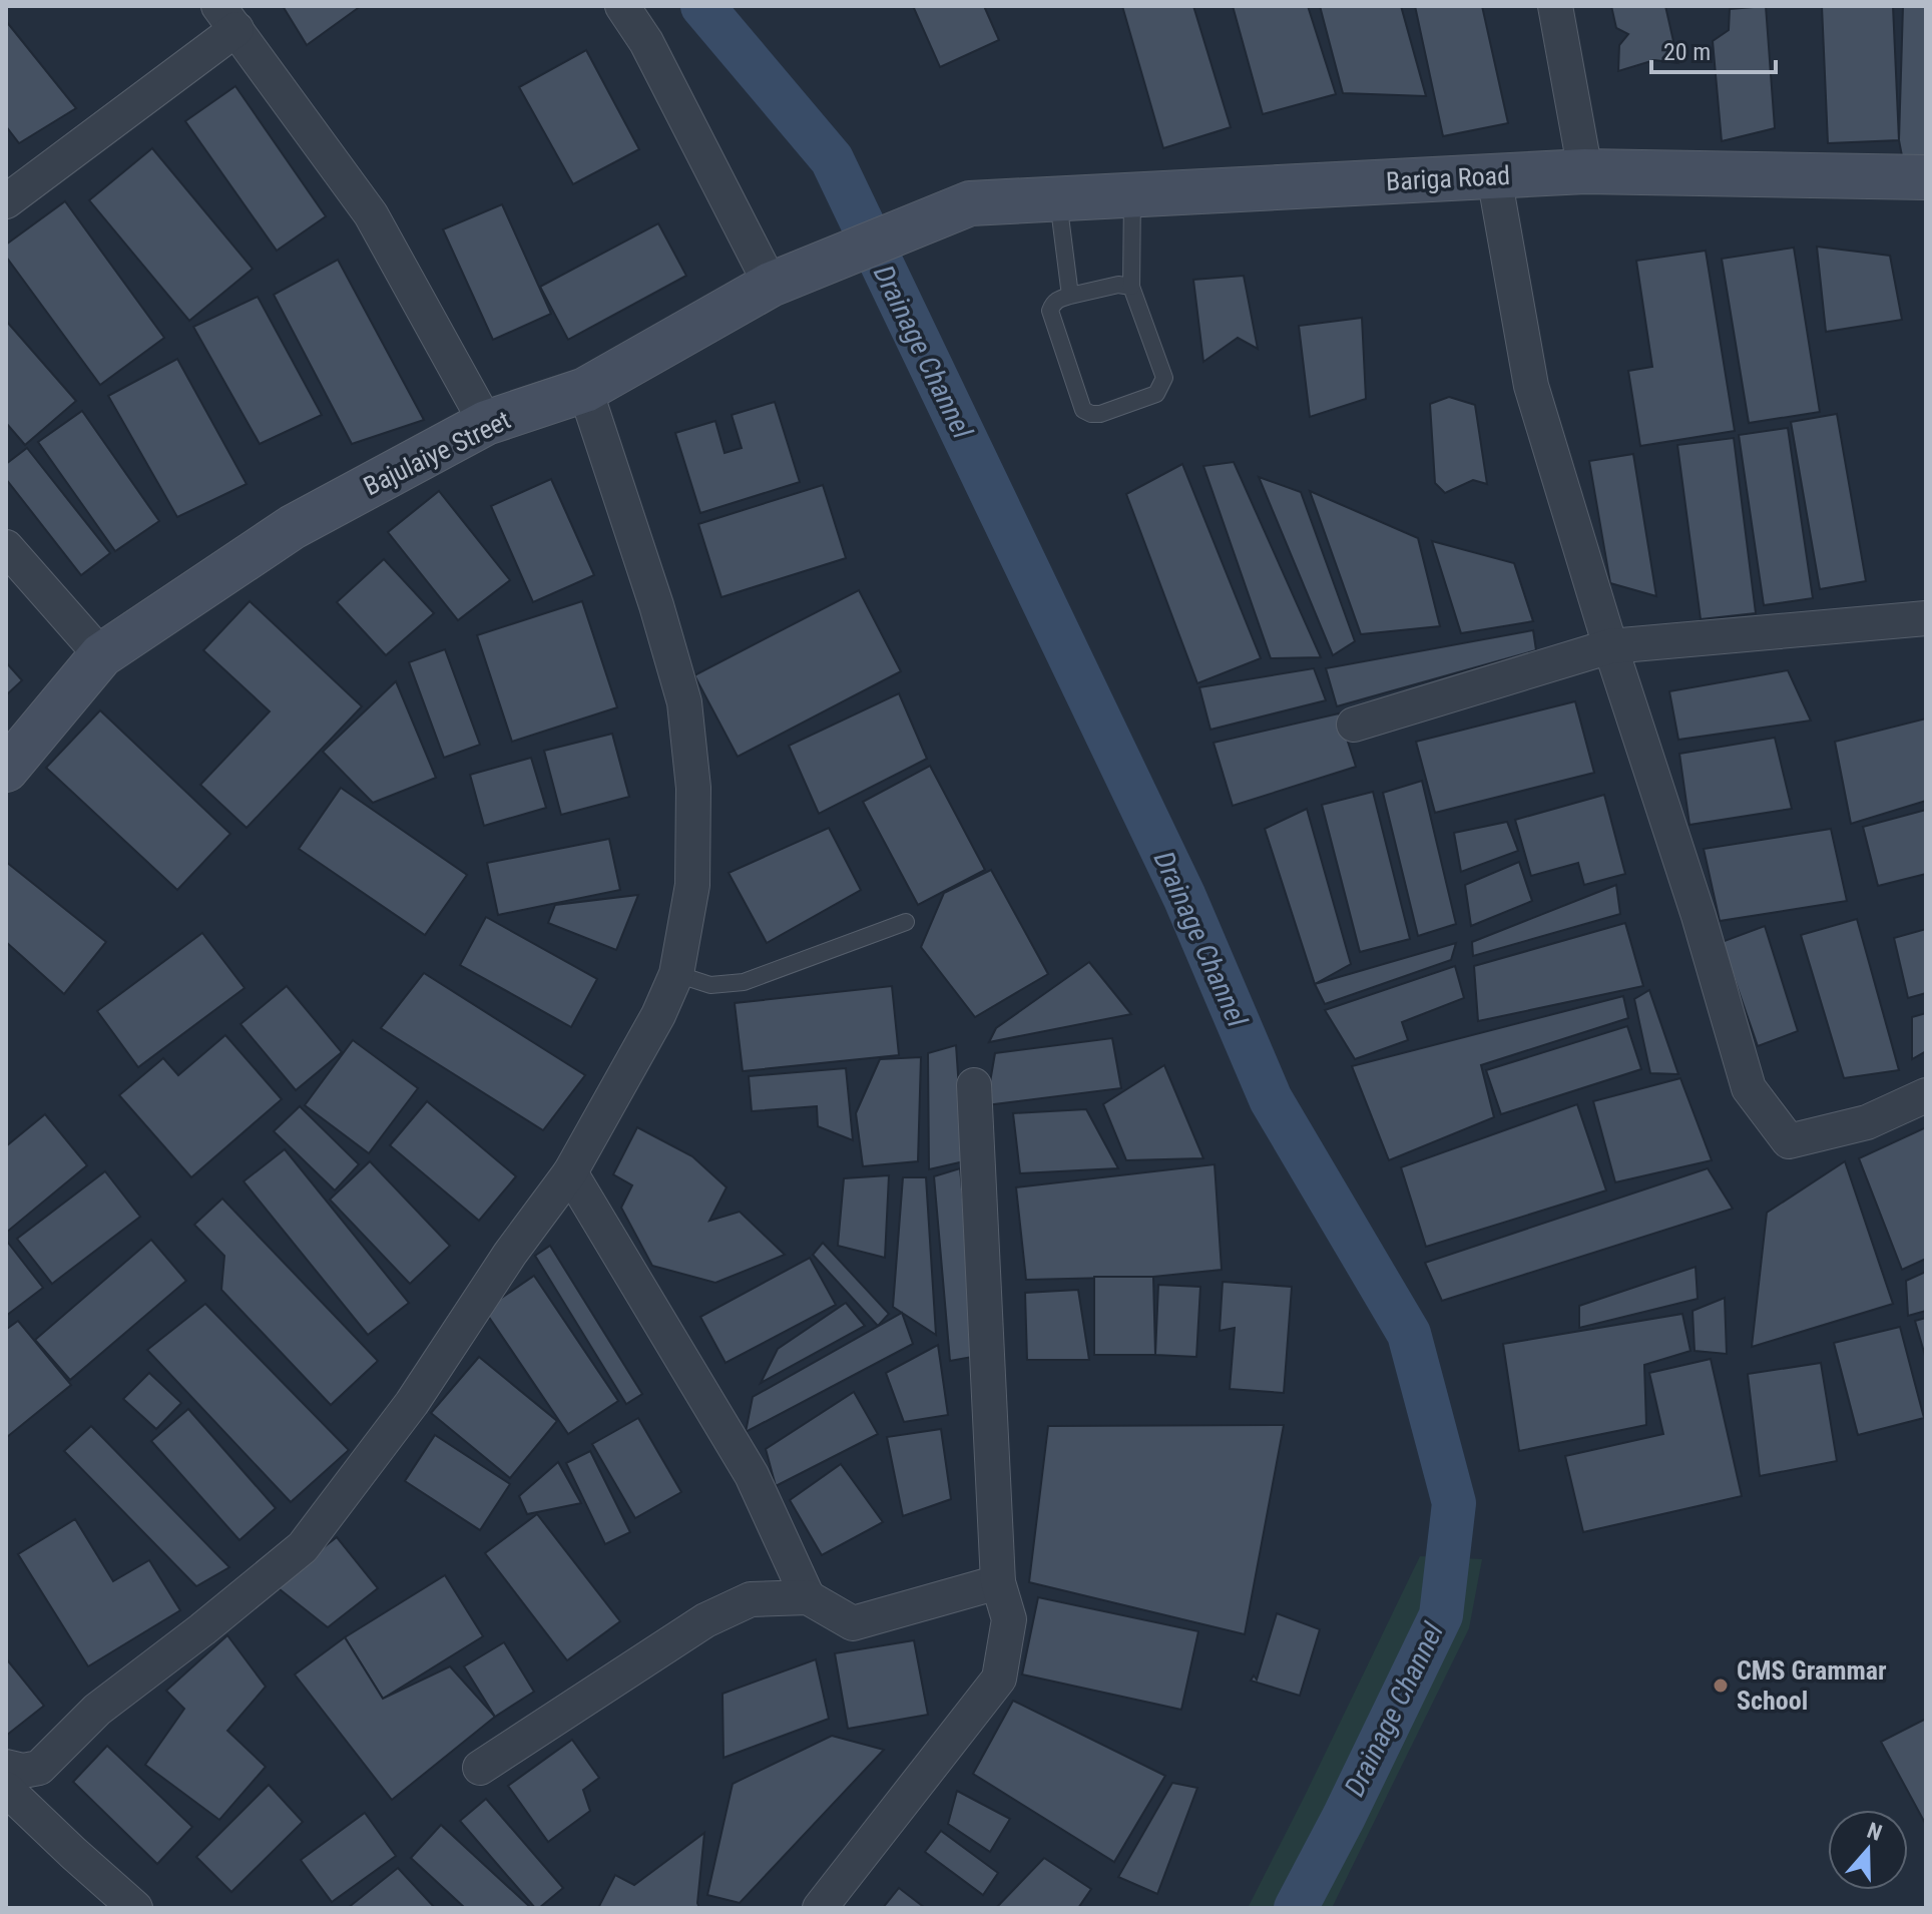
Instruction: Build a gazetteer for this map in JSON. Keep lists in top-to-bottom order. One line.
{"streets":{"street":["Bariga Road","Bajulaiye Street"]},"crossings":[["Bariga Road","Bajulaiye Street"]],"water":["Drainage Channel"],"places":["CMS Grammar School"],"scale_bar":"20 m","north":"top"}
